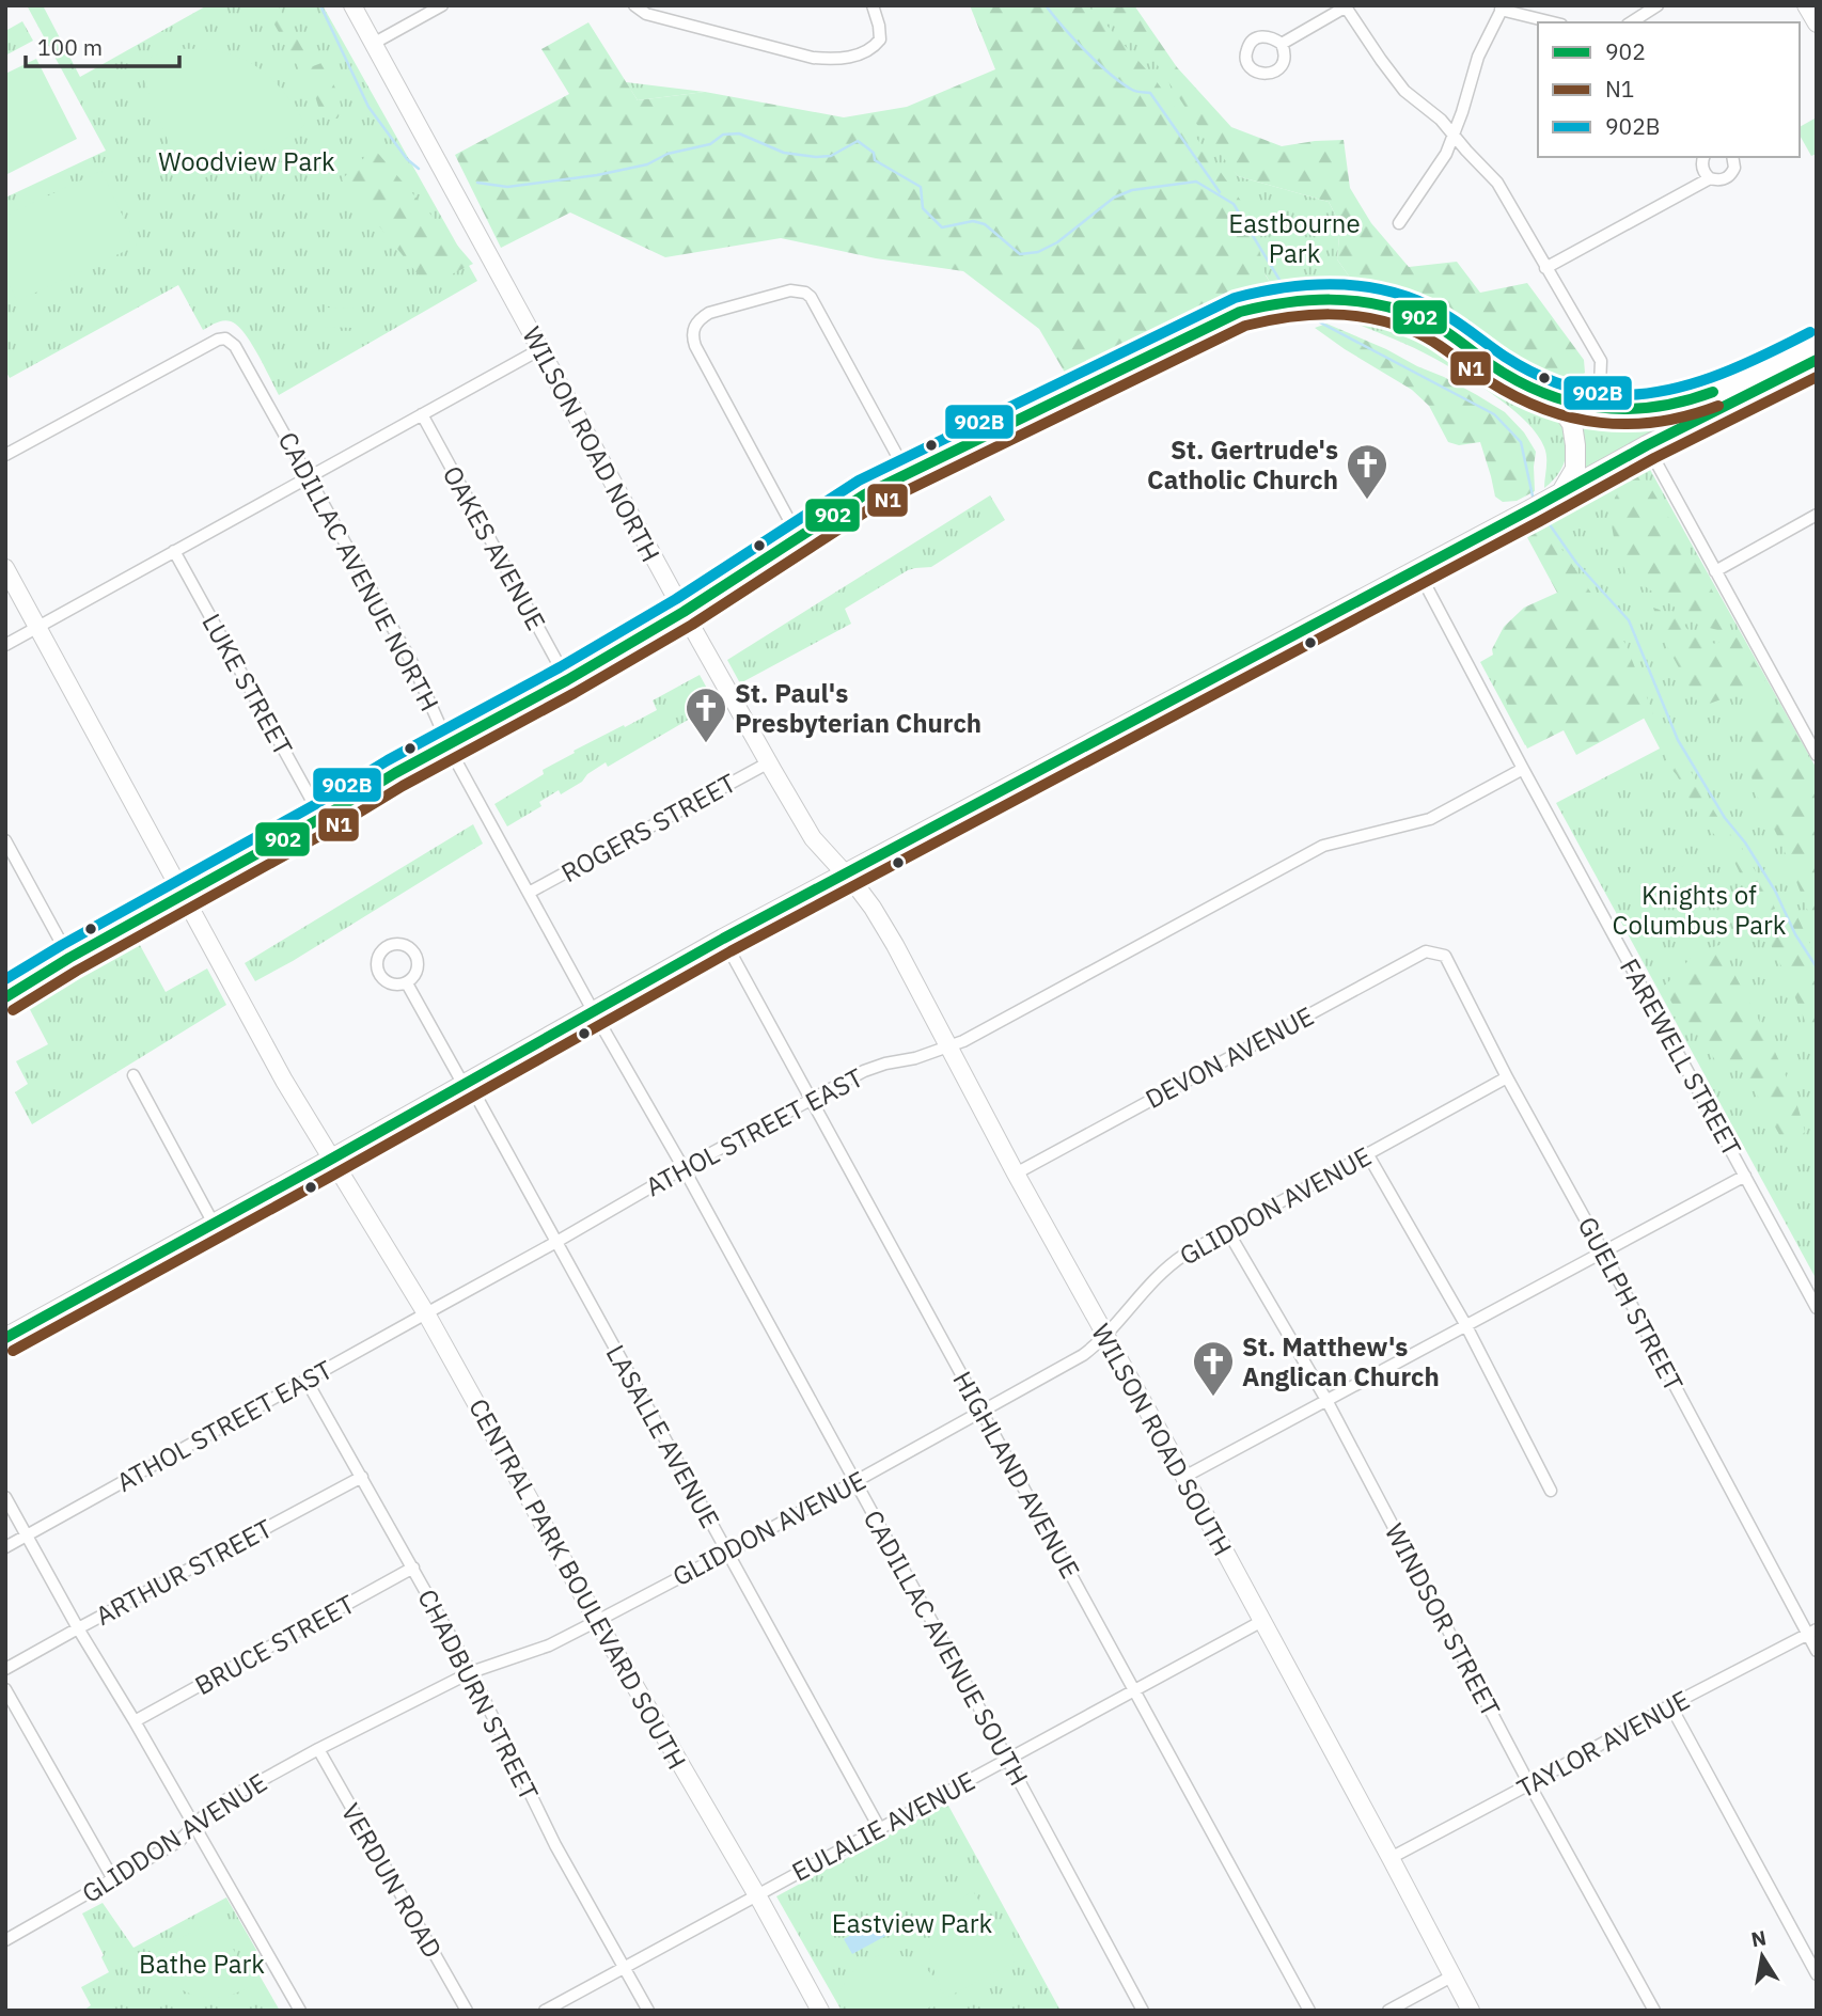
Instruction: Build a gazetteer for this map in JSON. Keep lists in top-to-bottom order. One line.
{"streets":{"main road":["WILSON ROAD NORTH","WILSON ROAD SOUTH","CENTRAL PARK BOULEVARD SOUTH"],"street":["OAKES AVENUE","CADILLAC AVENUE NORTH","LUKE STREET","ROGERS STREET","DEVON AVENUE","FAREWELL STREET","ATHOL STREET EAST","GLIDDON AVENUE","GUELPH STREET","LASALLE AVENUE","HIGHLAND AVENUE","ARTHUR STREET","WINDSOR STREET","BRUCE STREET","CADILLAC AVENUE SOUTH","CHADBURN STREET","TAYLOR AVENUE","EULALIE AVENUE","VERDUN ROAD"]},"crossings":[["WILSON ROAD NORTH","ROGERS STREET"],["WILSON ROAD NORTH","WILSON ROAD SOUTH"],["CADILLAC AVENUE NORTH","ROGERS STREET"],["CADILLAC AVENUE NORTH","CADILLAC AVENUE SOUTH"],["DEVON AVENUE","GUELPH STREET"],["DEVON AVENUE","WILSON ROAD SOUTH"],["FAREWELL STREET","ATHOL STREET EAST"],["ATHOL STREET EAST","LASALLE AVENUE"],["ATHOL STREET EAST","WILSON ROAD SOUTH"],["ATHOL STREET EAST","HIGHLAND AVENUE"],["ATHOL STREET EAST","CENTRAL PARK BOULEVARD SOUTH"],["ATHOL STREET EAST","CADILLAC AVENUE SOUTH"],["ATHOL STREET EAST","CHADBURN STREET"],["GLIDDON AVENUE","GUELPH STREET"],["GLIDDON AVENUE","LASALLE AVENUE"],["GLIDDON AVENUE","WILSON ROAD SOUTH"],["GLIDDON AVENUE","HIGHLAND AVENUE"],["GLIDDON AVENUE","CENTRAL PARK BOULEVARD SOUTH"],["GLIDDON AVENUE","WINDSOR STREET"],["GLIDDON AVENUE","CADILLAC AVENUE SOUTH"],["GLIDDON AVENUE","CHADBURN STREET"],["GLIDDON AVENUE","VERDUN ROAD"],["GUELPH STREET","TAYLOR AVENUE"],["LASALLE AVENUE","EULALIE AVENUE"],["WILSON ROAD SOUTH","TAYLOR AVENUE"],["WILSON ROAD SOUTH","EULALIE AVENUE"],["HIGHLAND AVENUE","EULALIE AVENUE"],["ARTHUR STREET","CHADBURN STREET"],["CENTRAL PARK BOULEVARD SOUTH","EULALIE AVENUE"],["WINDSOR STREET","TAYLOR AVENUE"],["BRUCE STREET","CHADBURN STREET"],["CADILLAC AVENUE SOUTH","EULALIE AVENUE"],["CHADBURN STREET","EULALIE AVENUE"]],"parks":["Woodview Park","Eastbourne Park","Knights of Columbus Park","Eastview Park","Bathe Park"],"places":{"church":["St. Gertrude's Catholic Church","St. Paul's Presbyterian Church","St. Matthew's Anglican Church"]},"lines":["transit line 902B","transit line 902","transit line N1"],"legend":["902","N1","902B"],"scale_bar":"100 m","north":"top"}
